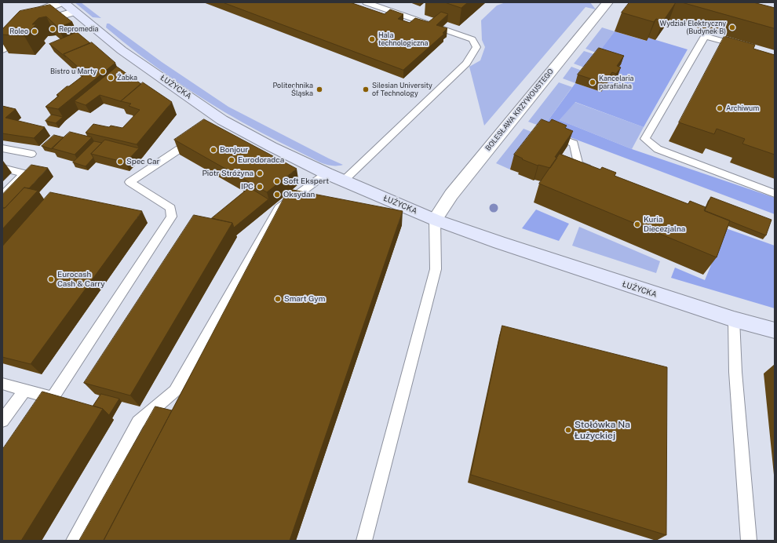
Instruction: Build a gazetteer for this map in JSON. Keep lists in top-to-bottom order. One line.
{"streets":{"street":["ŁUŻYCKA","BOLESŁAWA KRZYWOUSTEGO"]},"crossings":[["ŁUŻYCKA","BOLESŁAWA KRZYWOUSTEGO"]],"places":["Wydział Elektryczny (Budynek B)","Repromedia","Roleo","Hala technologiczna","Bistro u Marty","Żabka","Kancelaria parafialna","Politechnika Śląska","Silesian University of Technology","Archiwum","Bonjour","Eurodoradca","Spec Car","Piotr Stróżyna","Soft Ekspert","IPC","Oksydan","Kuria Diecezjalna","Eurocash Cash & Carry","Smart Gym","Stołówka Na Łużyckiej"]}
